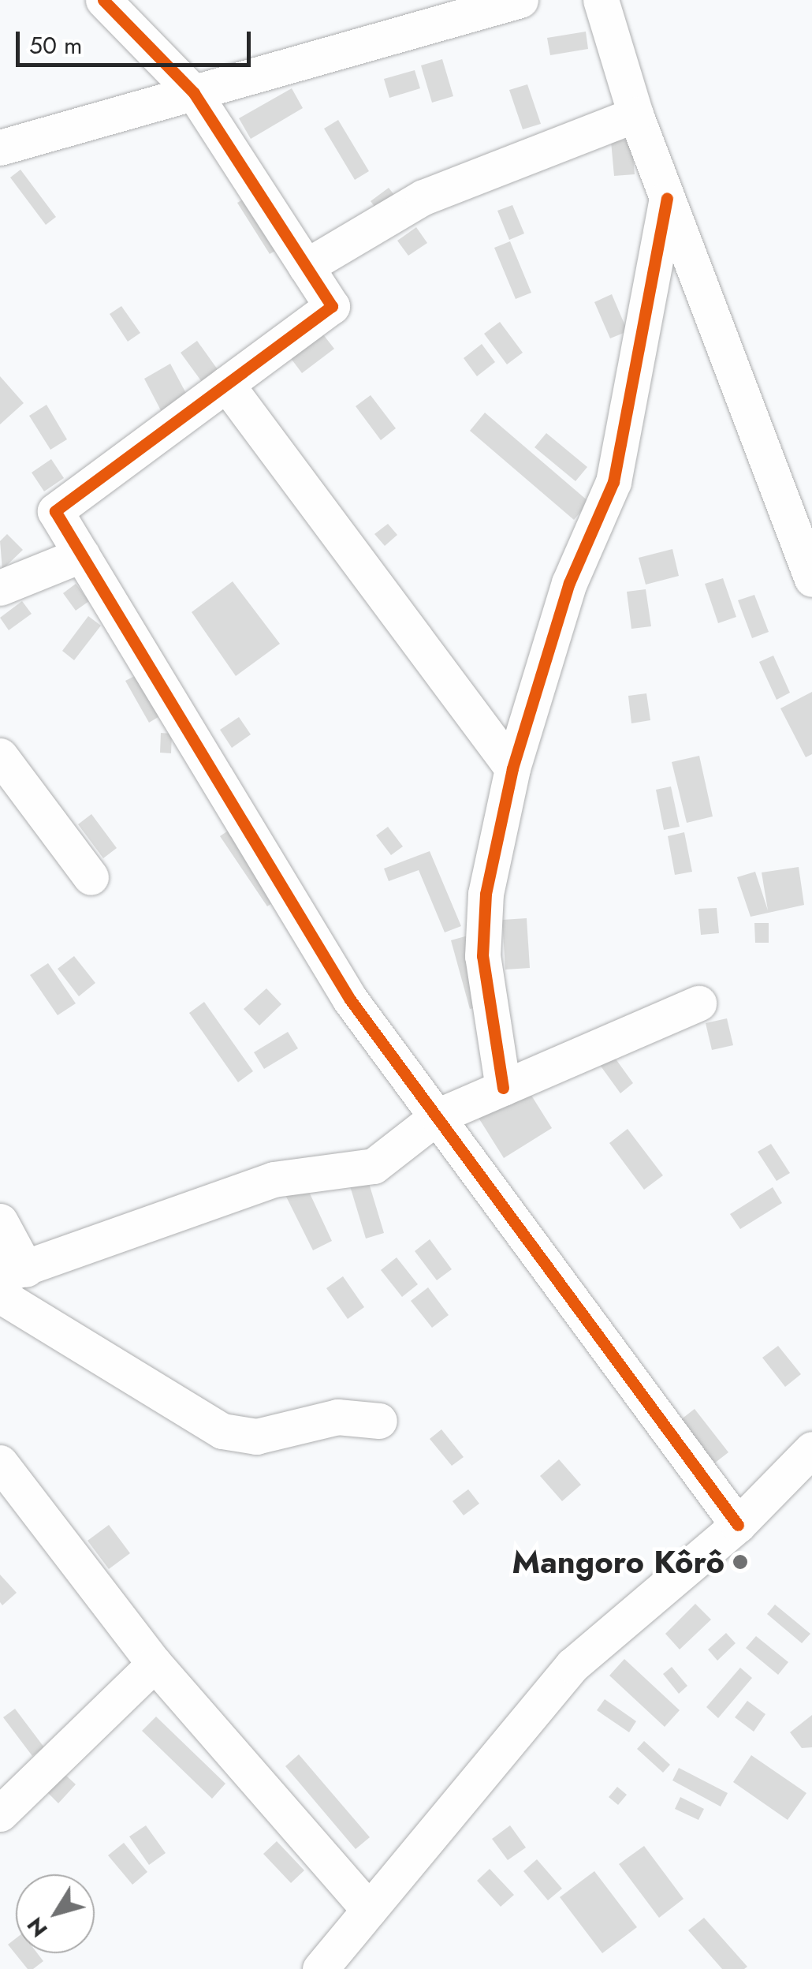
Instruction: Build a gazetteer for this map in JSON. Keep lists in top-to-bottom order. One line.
{"places":["Mangoro Kôrô"],"scale_bar":"50 m","north":"bottom left"}
